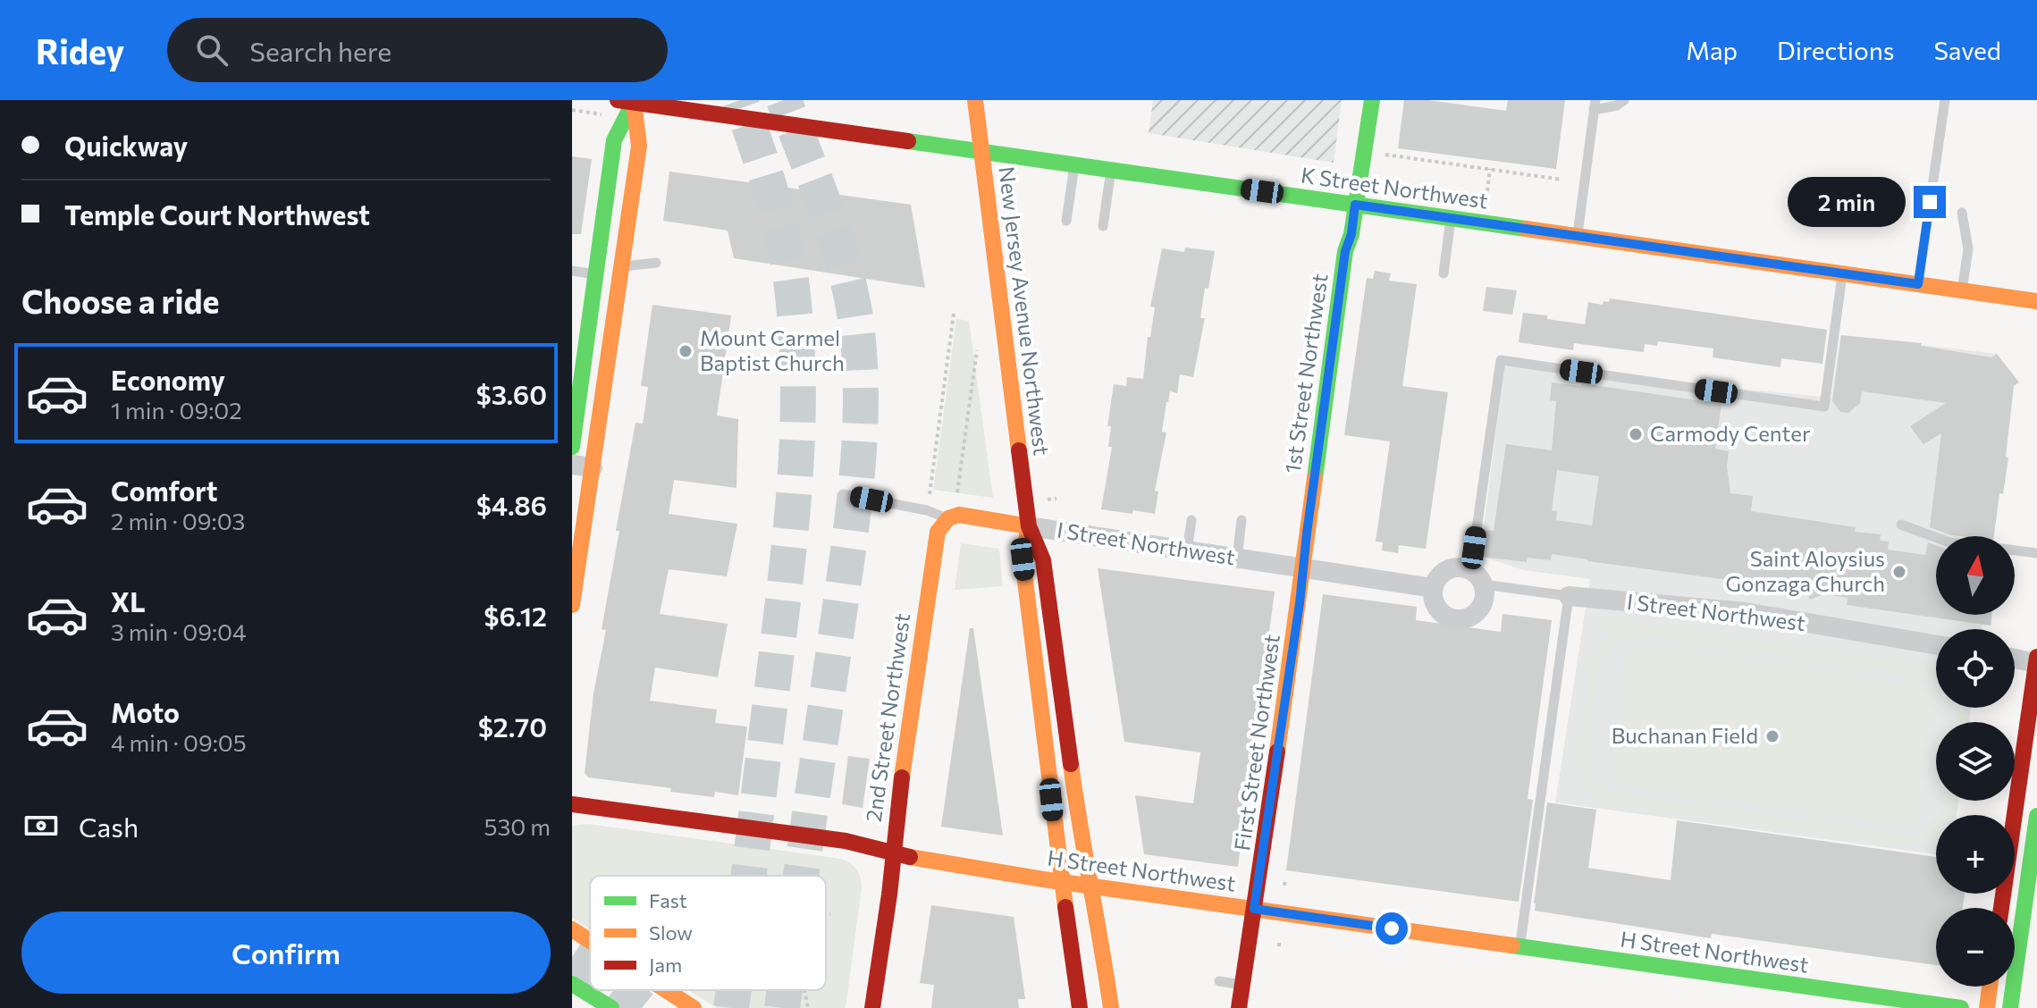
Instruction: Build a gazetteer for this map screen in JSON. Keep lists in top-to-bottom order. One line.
{"streets":{"main road":["K Street Northwest","New Jersey Avenue Northwest","1st Street Northwest","2nd Street Northwest","First Street Northwest","H Street Northwest"],"street":["I Street Northwest"]},"crossings":[["K Street Northwest","New Jersey Avenue Northwest"],["K Street Northwest","1st Street Northwest"],["New Jersey Avenue Northwest","I Street Northwest"],["New Jersey Avenue Northwest","H Street Northwest"],["1st Street Northwest","I Street Northwest"],["1st Street Northwest","First Street Northwest"],["I Street Northwest","First Street Northwest"],["2nd Street Northwest","H Street Northwest"],["First Street Northwest","H Street Northwest"]],"places":["Mount Carmel Baptist Church","Carmody Center","Saint Aloysius Gonzaga Church","Buchanan Field"],"legend":["Fast","Slow","Jam"],"north":"top","page":{"header":"Ridey","search":"Search here","nav":["Map","Directions","Saved"],"banner":["Quickway","Temple Court Northwest"],"bubble":"2 min","heading":"Choose a ride","list":[{"name":"Economy","note":"1 min · 09:02","value":"$3.60"},{"name":"Comfort","note":"2 min · 09:03","value":"$4.86"},{"name":"XL","note":"3 min · 09:04","value":"$6.12"},{"name":"Moto","note":"4 min · 09:05","value":"$2.70"}],"map_buttons":["+","−"],"pay":["Cash","530 m"],"buttons":"Confirm"}}
